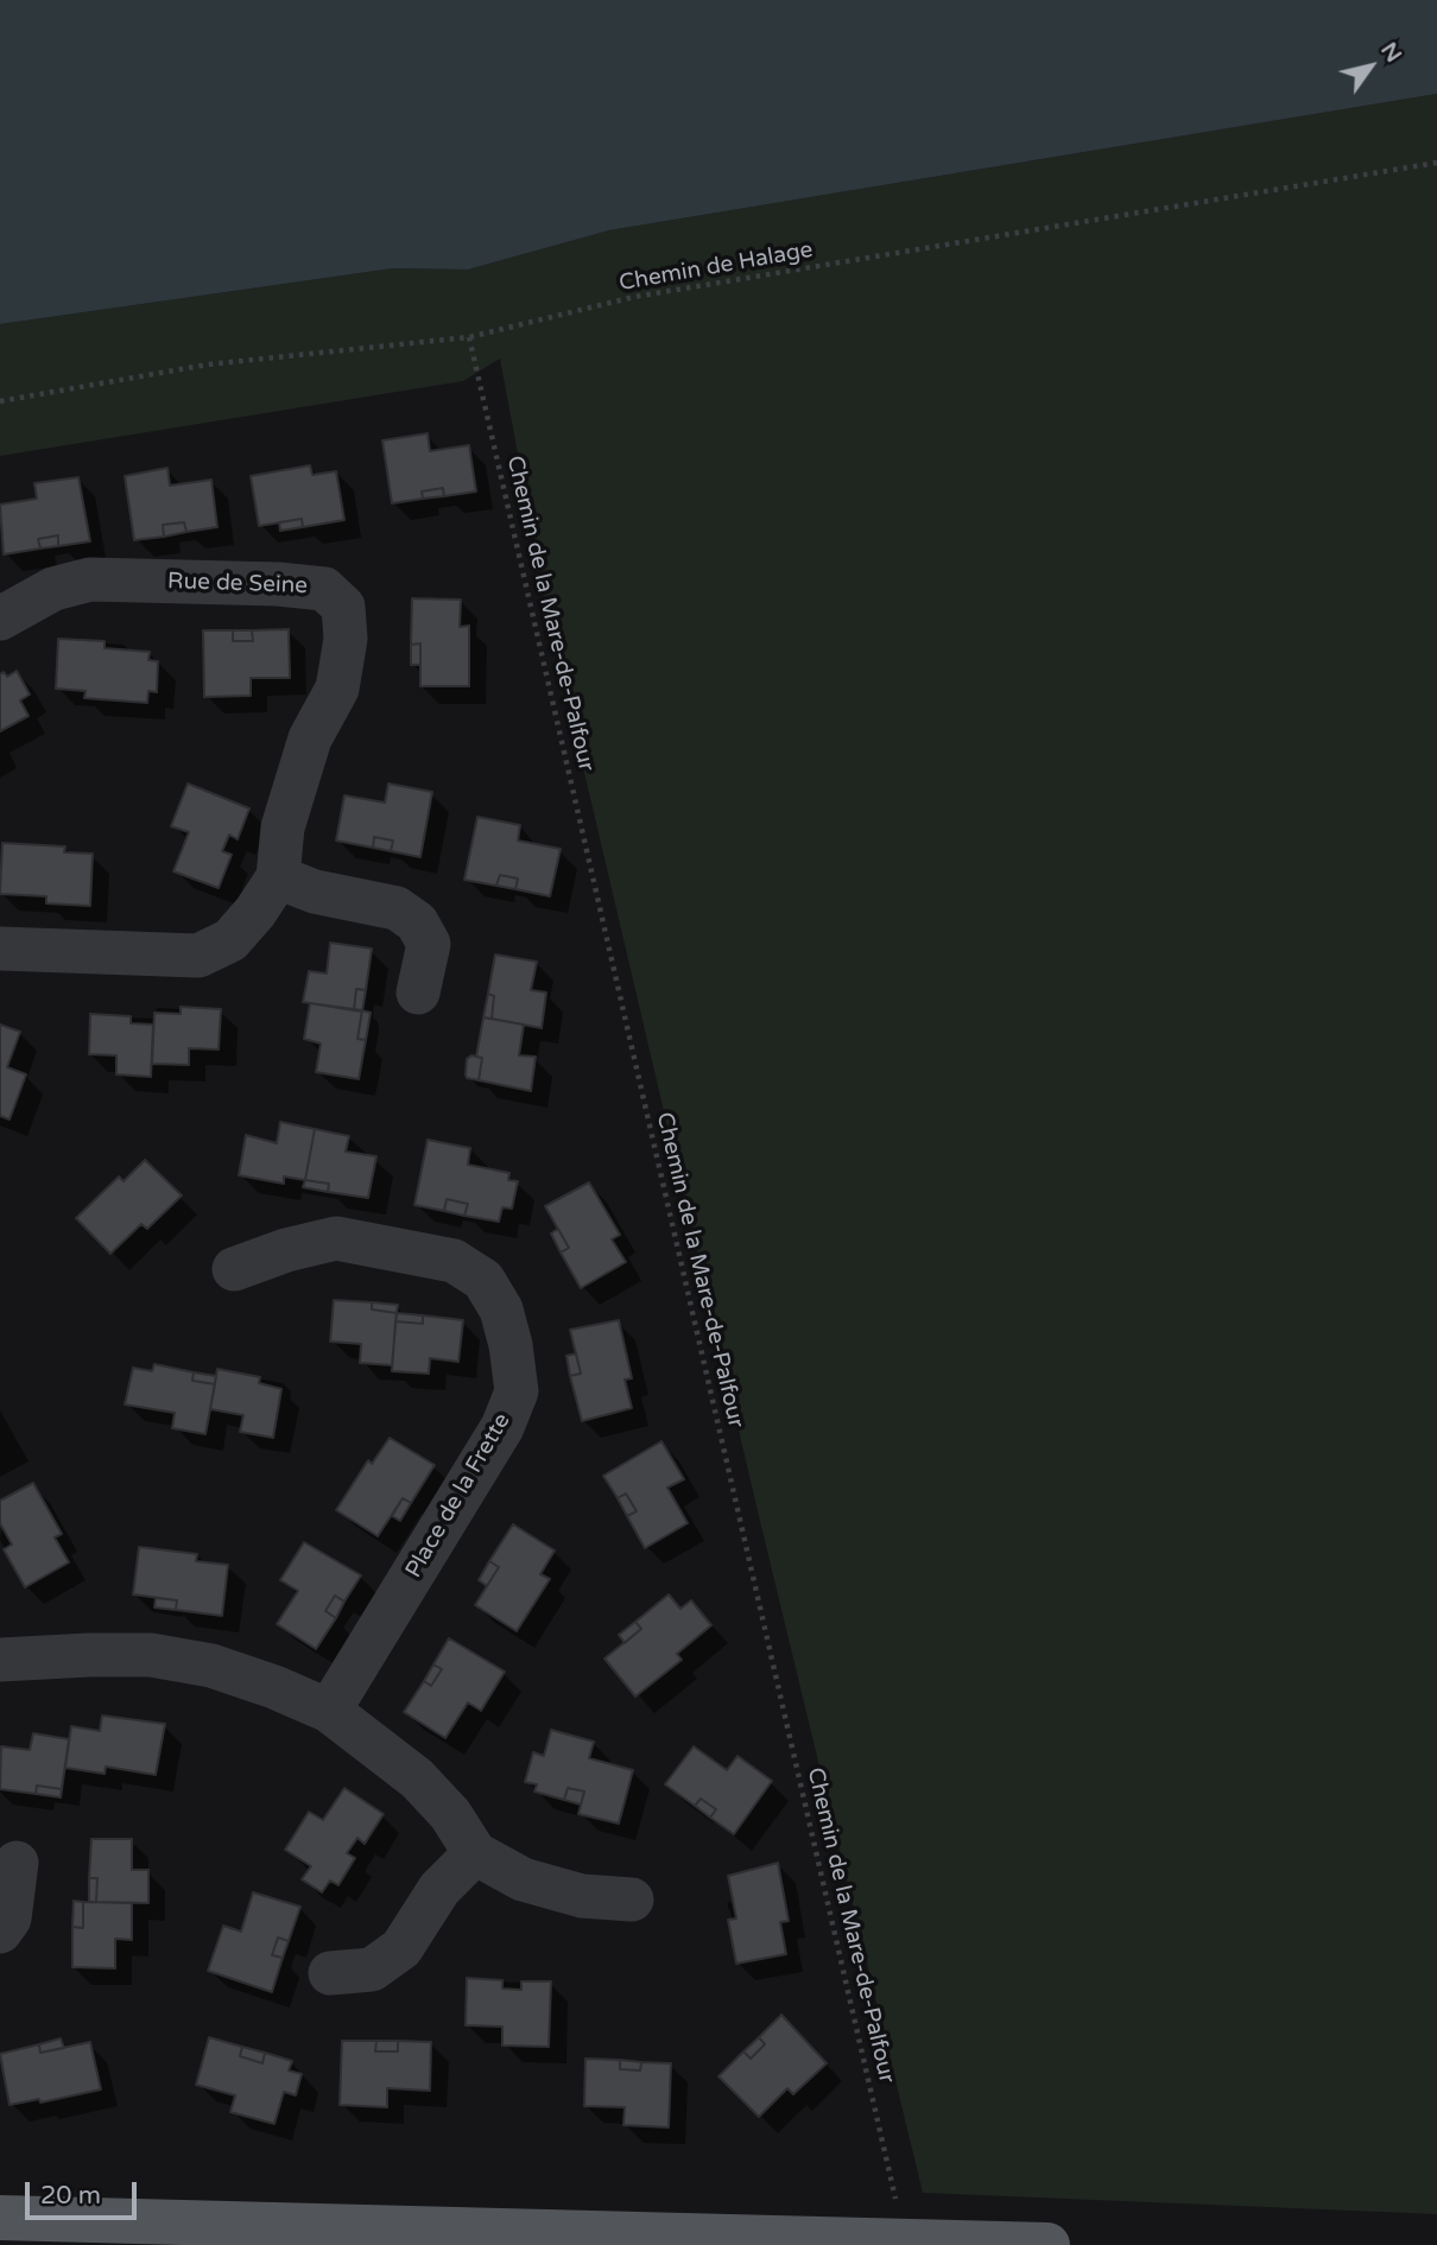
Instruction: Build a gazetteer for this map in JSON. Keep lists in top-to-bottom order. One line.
{"streets":{"street":["Rue de Seine","Place de la Frette"],"path":["Chemin de Halage","Chemin de la Mare-de-Palfour"]},"crossings":[["Chemin de Halage","Chemin de la Mare-de-Palfour"]],"scale_bar":"20 m","north":"top right"}
